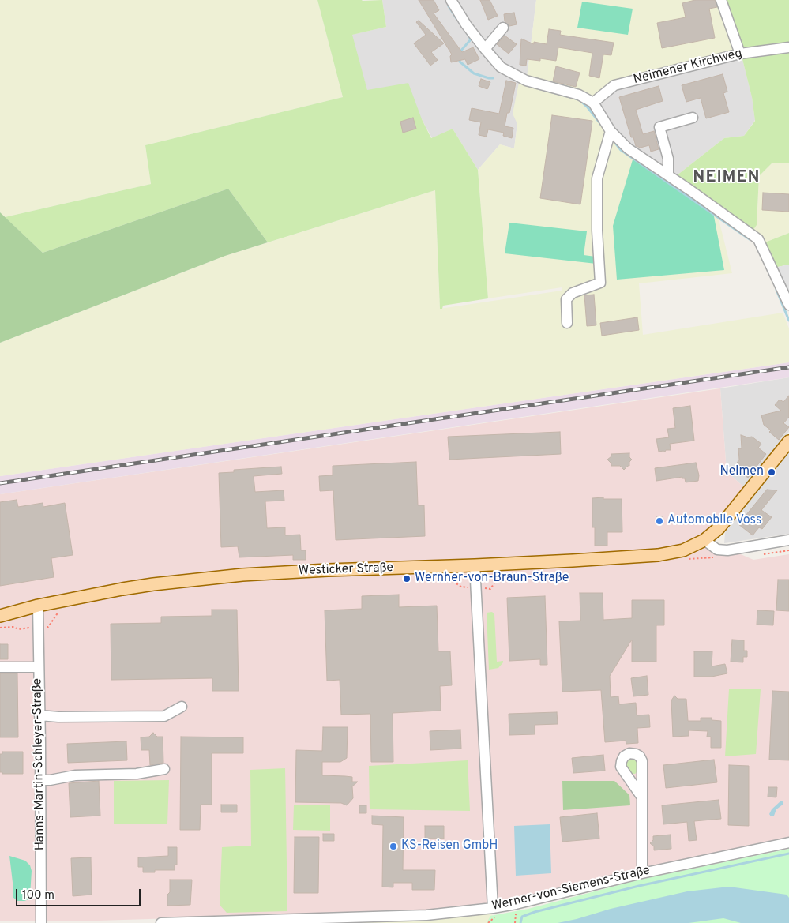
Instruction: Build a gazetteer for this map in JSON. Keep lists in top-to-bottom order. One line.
{"streets":{"main road":["Westicker Straße"],"street":["Neimener Kirchweg","Hanns-Martin-Schleyer-Straße","Werner-von-Siemens-Straße"]},"crossings":[["Westicker Straße","Hanns-Martin-Schleyer-Straße"]],"districts":["NEIMEN"],"places":["Neimen","Automobile Voss","Wernher-von-Braun-Straße","KS-Reisen GmbH"],"scale_bar":"100 m"}
